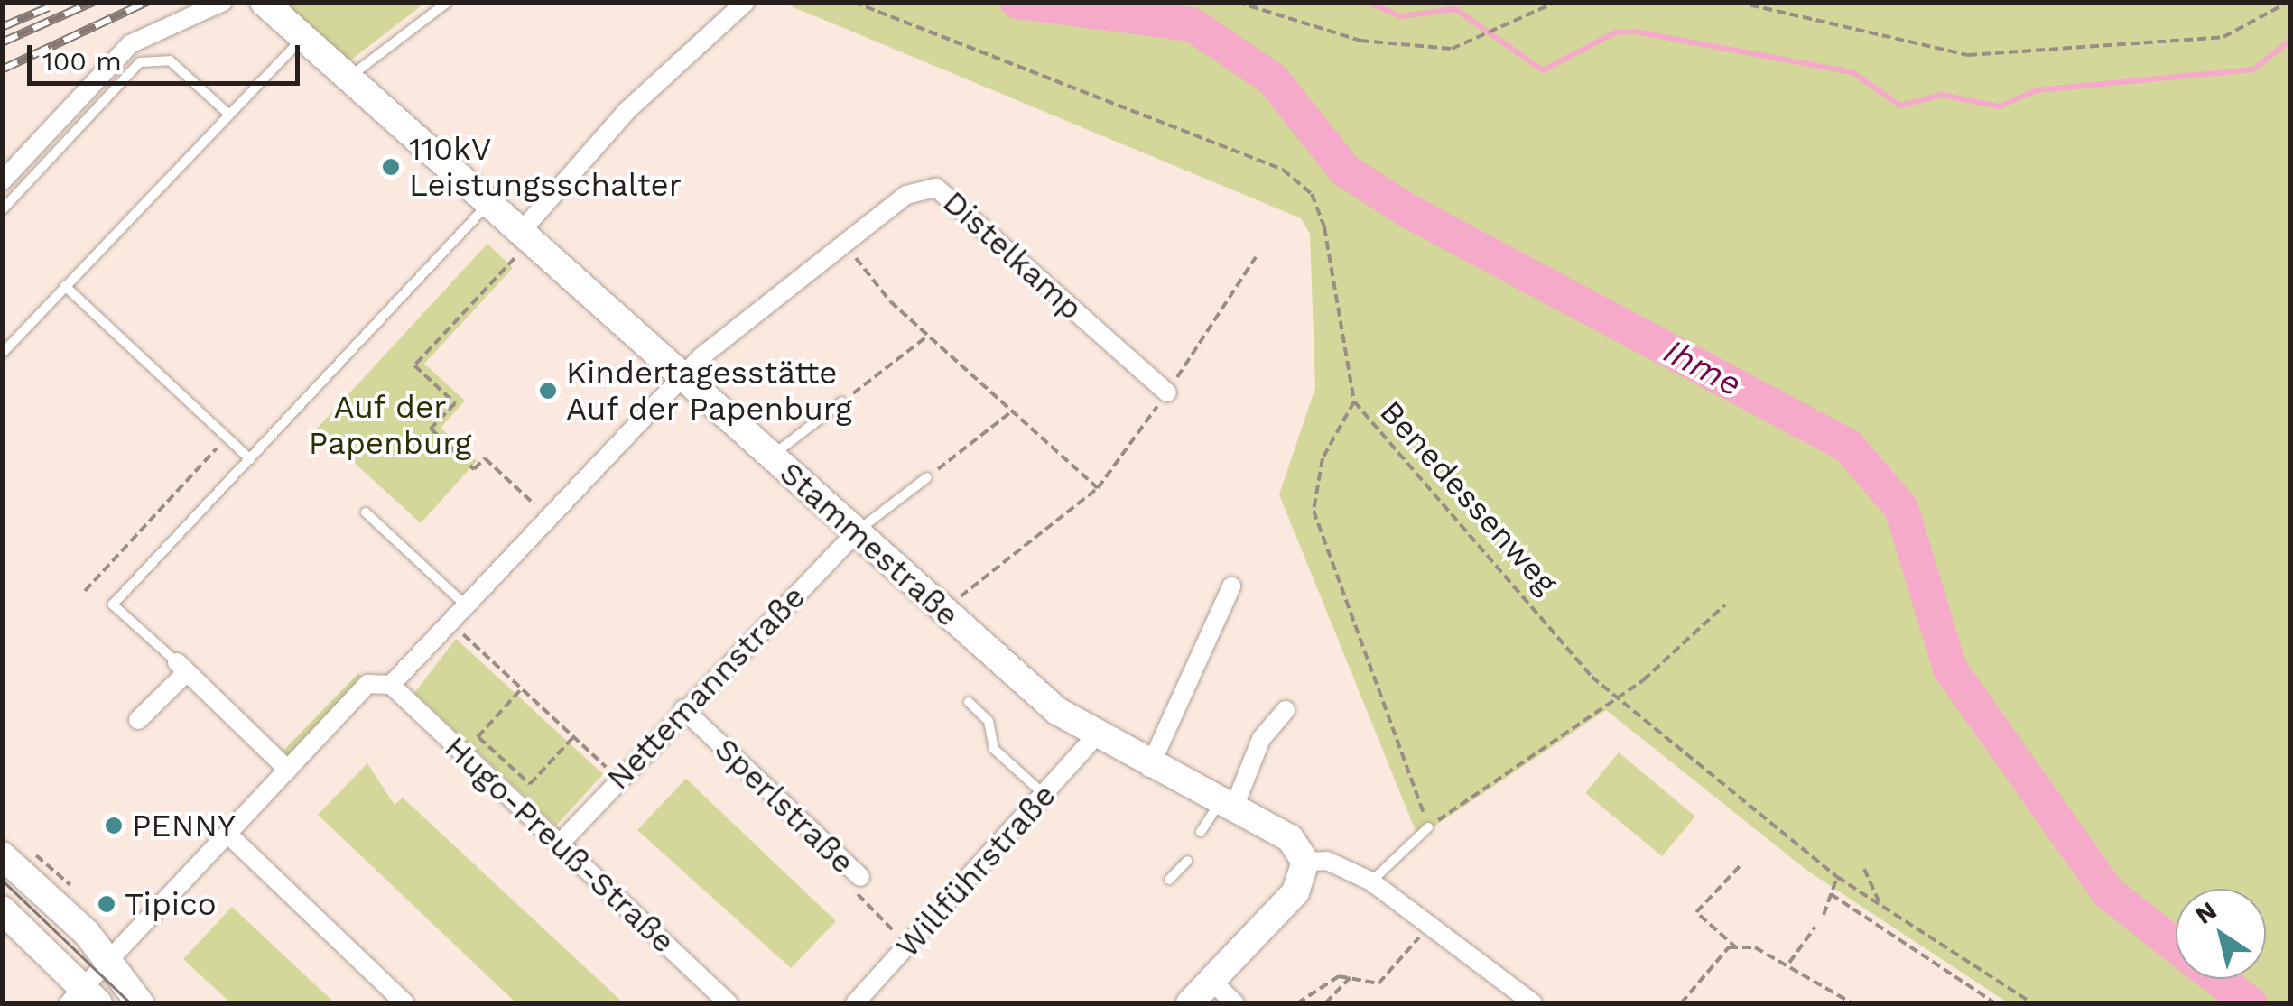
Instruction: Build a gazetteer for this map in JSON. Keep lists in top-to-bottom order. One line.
{"streets":{"street":["Distelkamp","Stammestraße","Nettemannstraße","Sperlstraße","Hugo-Preuß-Straße","Willführstraße"],"path":["Benedessenweg"]},"crossings":[["Distelkamp","Stammestraße"],["Stammestraße","Nettemannstraße"],["Stammestraße","Willführstraße"],["Nettemannstraße","Sperlstraße"],["Nettemannstraße","Hugo-Preuß-Straße"],["Sperlstraße","Willführstraße"]],"water":["Ihme"],"parks":["Auf der Papenburg"],"places":["110kV Leistungsschalter","Kindertagesstätte Auf der Papenburg","PENNY","Tipico"],"scale_bar":"100 m","north":"top left"}
